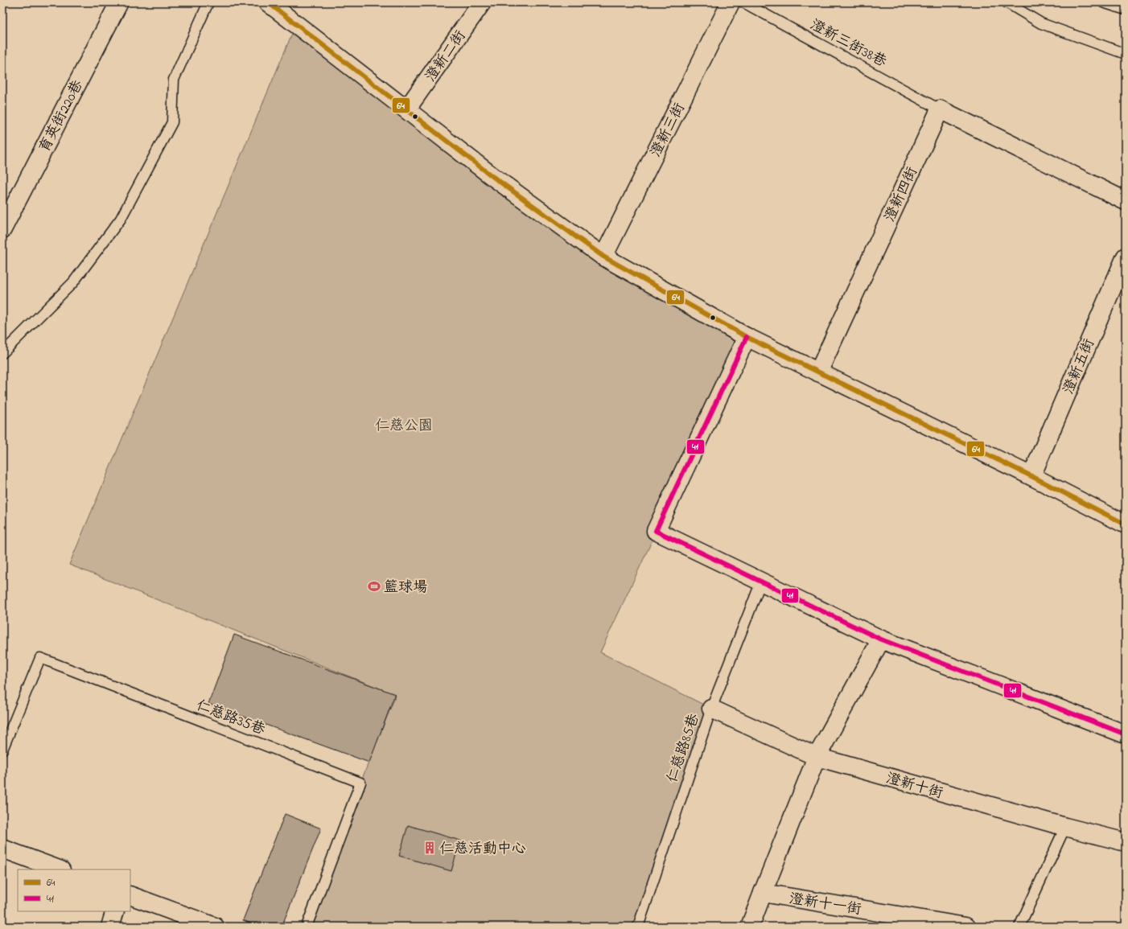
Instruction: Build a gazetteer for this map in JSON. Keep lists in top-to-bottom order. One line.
{"streets":{"street":["澄新二街","育英街220巷","澄新三街","澄新四街","澄新五街","澄新十街","澄新十一街"],"lane":["澄新三街38巷","仁慈路35巷","仁慈路85巷"]},"crossings":[["澄新三街38巷","澄新四街"],["仁慈路85巷","澄新十街"]],"parks":["仁慈公園"],"places":{"sports":["籃球場"],"building":["仁慈活動中心"]},"lines":["transit line 64","transit line 41"],"legend":["64","41"]}
